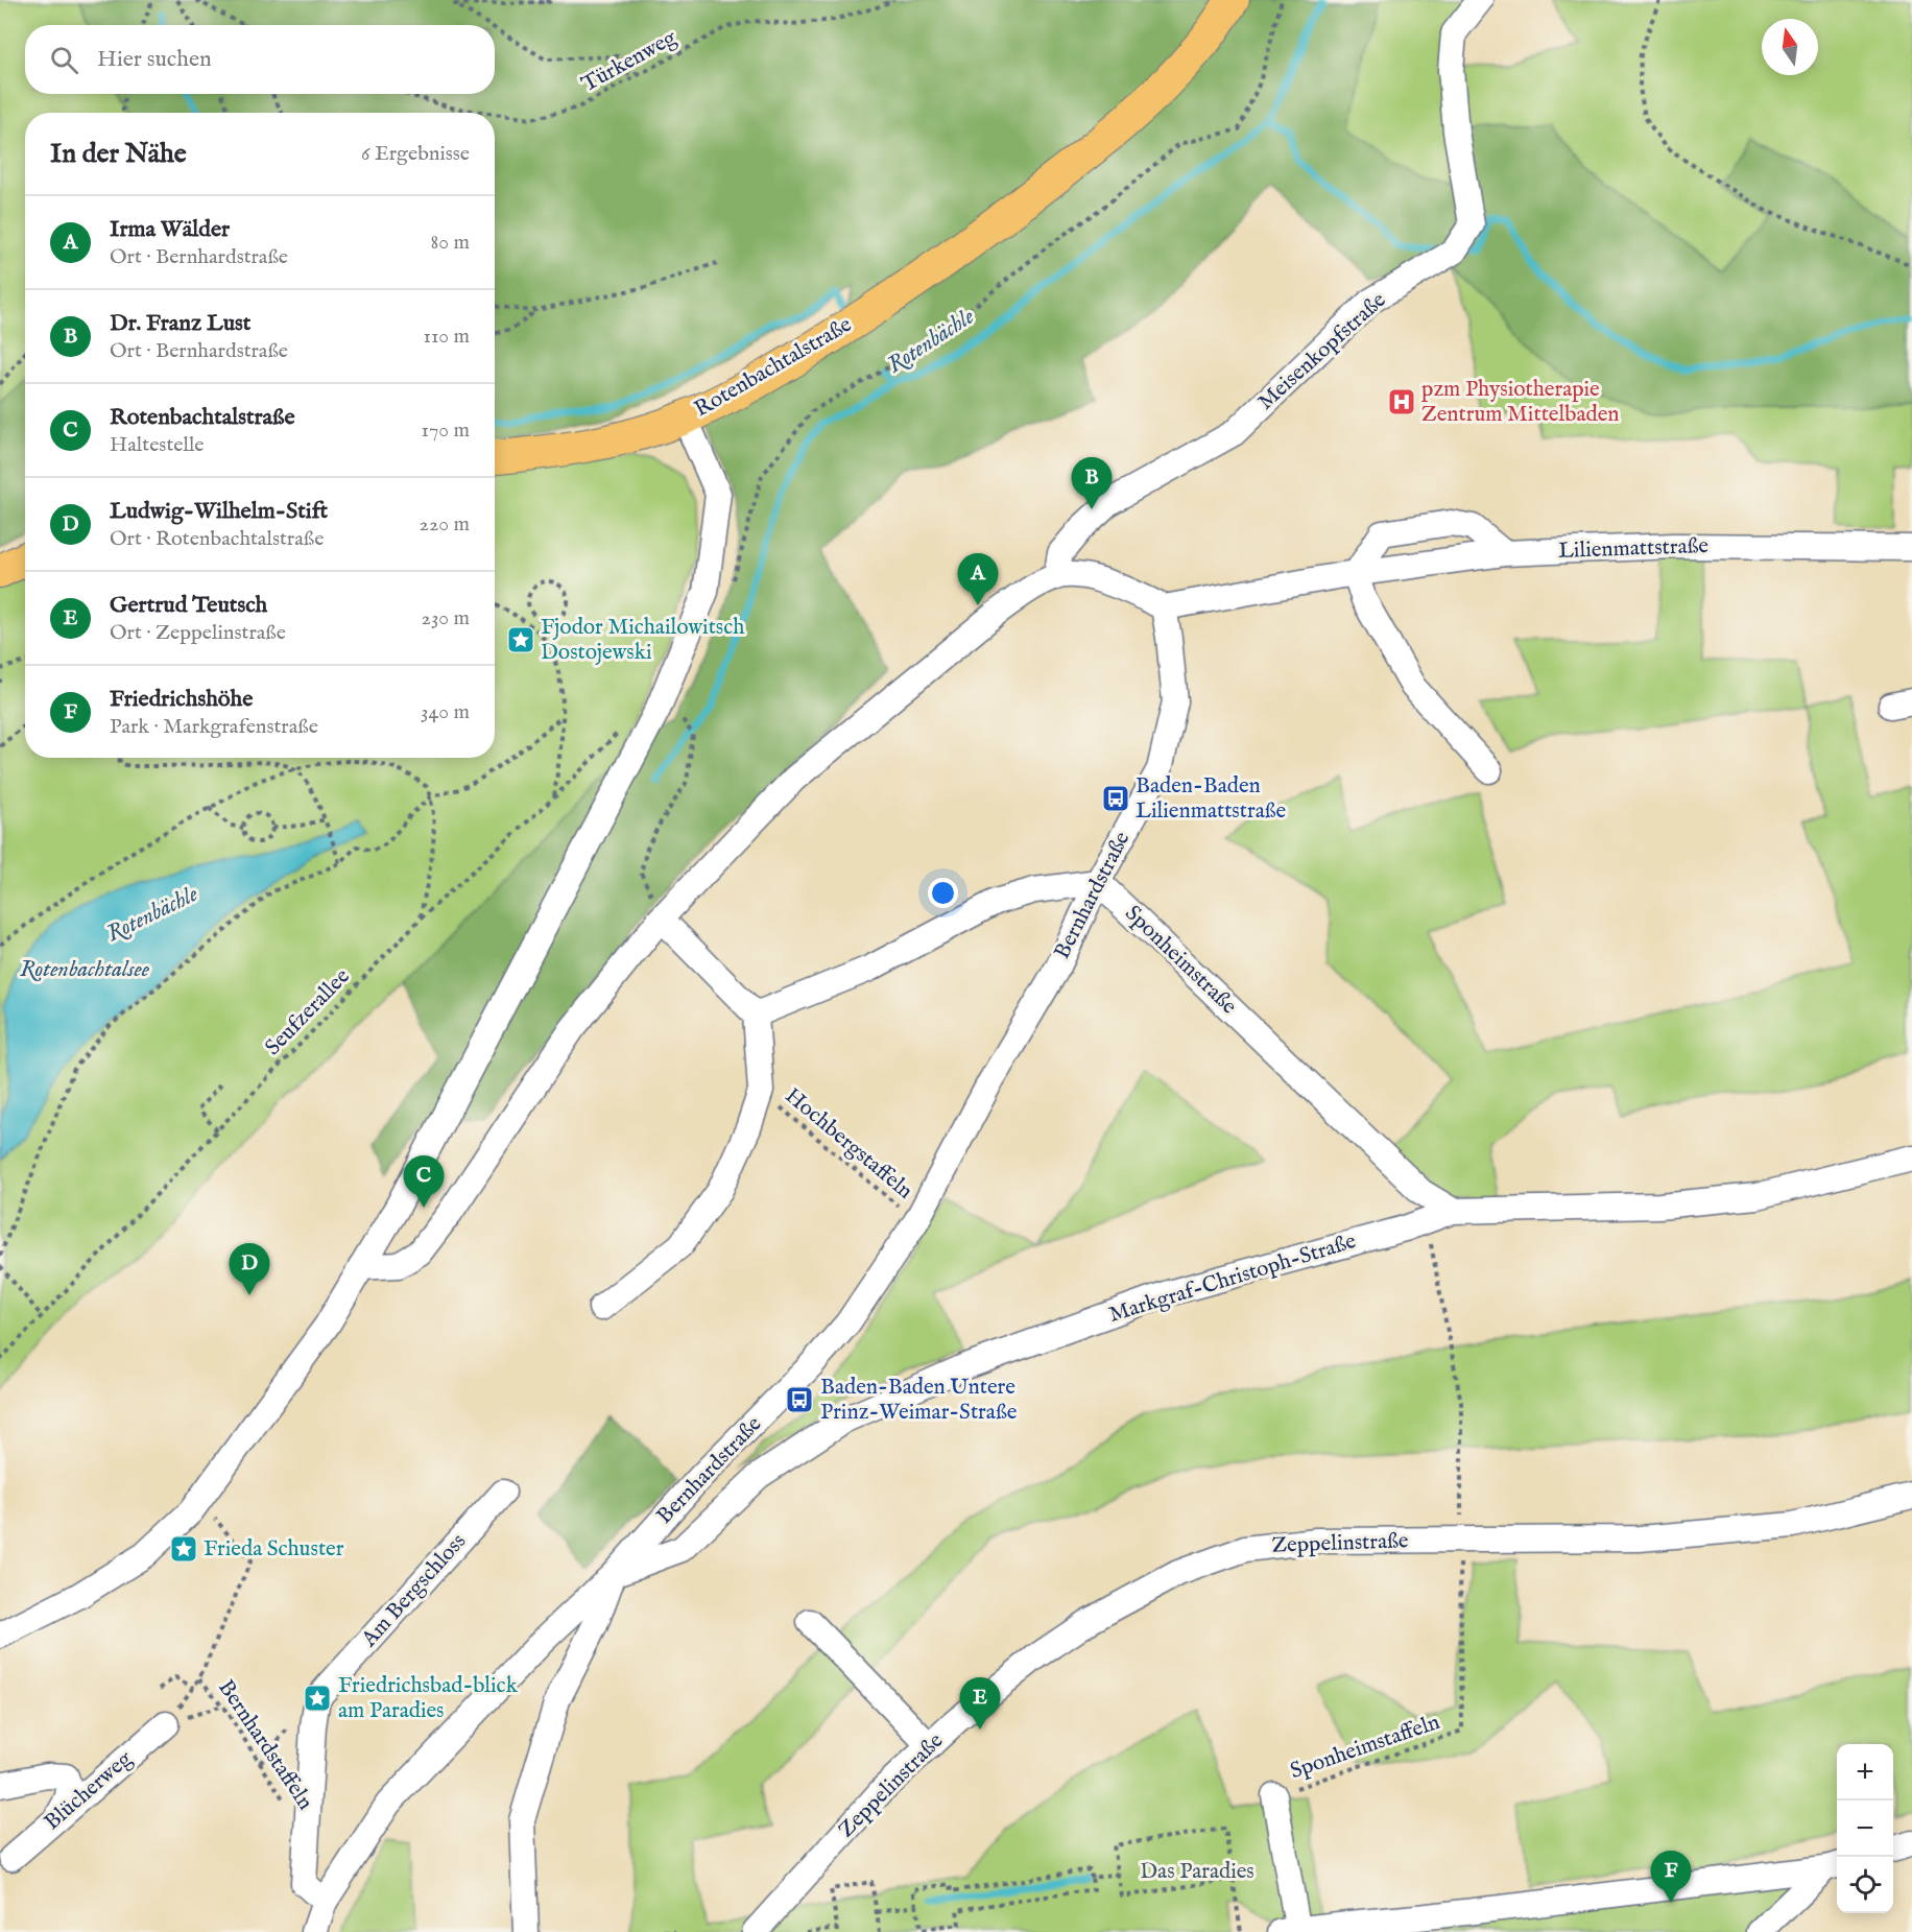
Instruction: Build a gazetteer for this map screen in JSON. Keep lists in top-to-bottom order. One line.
{"streets":{"main road":["Rotenbachtalstraße"],"street":["Meisenkopfstraße","Lilienmattstraße","Bernhardstraße","Sponheimstraße","Markgraf-Christoph-Straße","Zeppelinstraße","Am Bergschloss","Blücherweg"],"path":["Türkenweg","Seufzerallee","Hochbergstaffeln","Bernhardstaffeln","Sponheimstaffeln"]},"crossings":[["Lilienmattstraße","Bernhardstraße"],["Bernhardstraße","Sponheimstraße"],["Bernhardstraße","Hochbergstaffeln"],["Bernhardstraße","Markgraf-Christoph-Straße"],["Bernhardstraße","Am Bergschloss"],["Sponheimstraße","Markgraf-Christoph-Straße"]],"water":["Rotenbächle","Rotenbachtalsee"],"parks":["Das Paradies"],"places":{"hospital":["pzm Physiotherapie Zentrum Mittelbaden"],"place":["Fjodor Michailowitsch Dostojewski","Frieda Schuster","Friedrichsbad-blick am Paradies"],"bus stop":["Baden-Baden Lilienmattstraße","Baden-Baden Untere Prinz-Weimar-Straße"]},"north":"top","page":{"search":"Hier suchen","heading":["In der Nähe","6 Ergebnisse"],"list":[{"mark":"A","name":"Irma Wälder","note":"Ort · Bernhardstraße","value":"80 m"},{"mark":"B","name":"Dr. Franz Lust","note":"Ort · Bernhardstraße","value":"110 m"},{"mark":"C","name":"Rotenbachtalstraße","note":"Haltestelle","value":"170 m"},{"mark":"D","name":"Ludwig-Wilhelm-Stift","note":"Ort · Rotenbachtalstraße","value":"220 m"},{"mark":"E","name":"Gertrud Teutsch","note":"Ort · Zeppelinstraße","value":"230 m"},{"mark":"F","name":"Friedrichshöhe","note":"Park · Markgrafenstraße","value":"340 m"}],"pins":["B","A","C","D","E","F"],"map_buttons":["+","−"]}}
